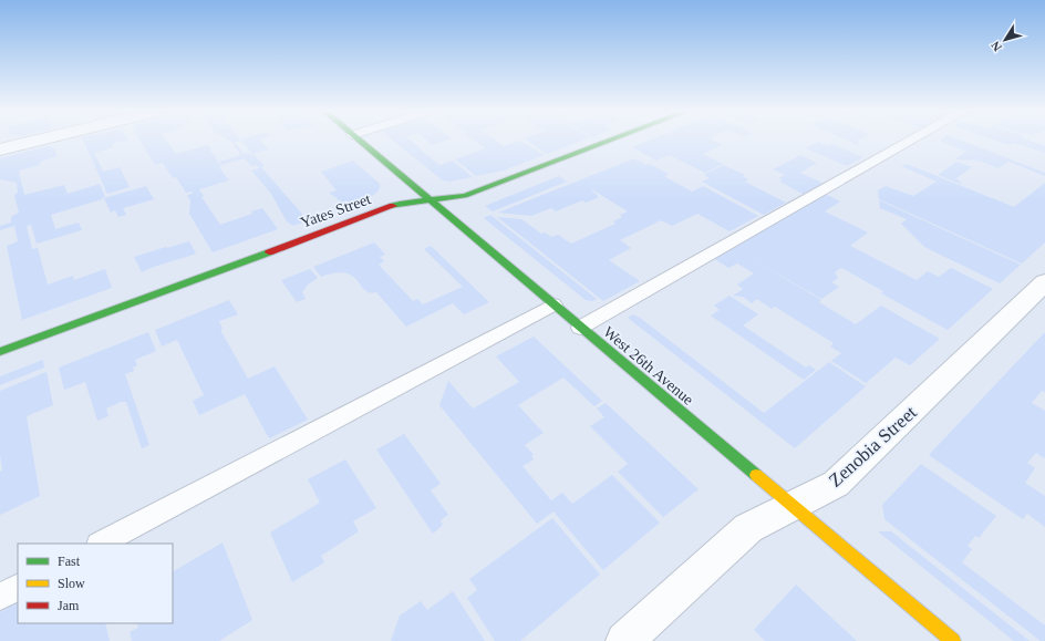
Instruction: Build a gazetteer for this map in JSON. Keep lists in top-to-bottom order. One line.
{"streets":{"street":["Yates Street","West 26th Avenue","Zenobia Street"]},"crossings":[["Yates Street","West 26th Avenue"],["West 26th Avenue","Zenobia Street"]],"legend":["Fast","Slow","Jam"],"north":"bottom left"}
